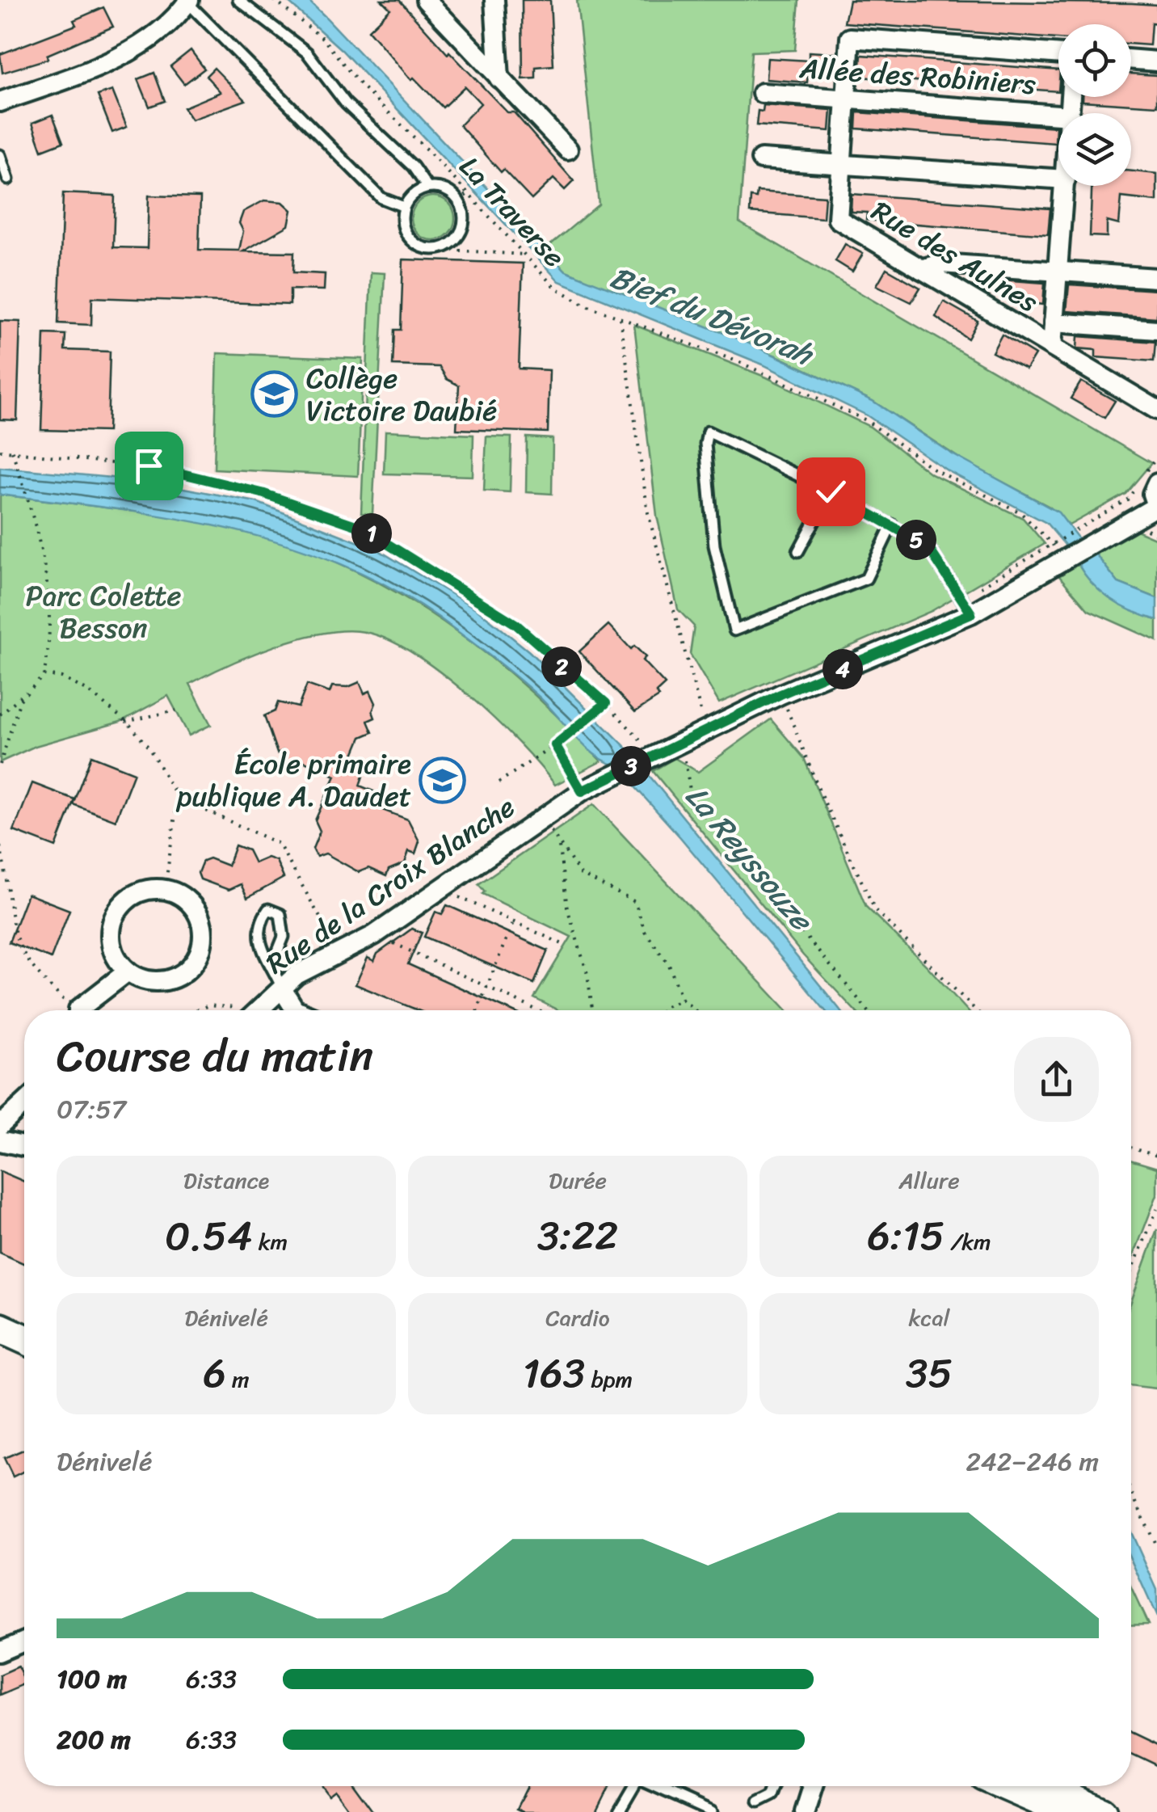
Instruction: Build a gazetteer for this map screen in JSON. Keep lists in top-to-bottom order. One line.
{"streets":{"street":["Allée des Robiniers","Rue des Aulnes","Rue de la Croix Blanche"],"path":["La Traverse"]},"crossings":[["Allée des Robiniers","Rue des Aulnes"]],"water":["Bief du Dévorah","La Reyssouze"],"parks":["Parc Colette Besson"],"places":{"school or university":["Collège Victoire Daubié","École primaire publique A. Daudet"]},"page":{"pins":["1","5","2","4","3"],"heading":["Course du matin","07:57"],"stats":[["Distance","0.54 km"],["Durée","3:22"],["Allure","6:15 /km"],["Dénivelé","6 m"],["Cardio","163 bpm"],["kcal","35"]],"chart":["Dénivelé","242–246 m"],"list":[{"name":"100 m","note":"6:33"},{"name":"200 m","note":"6:33"}]}}
